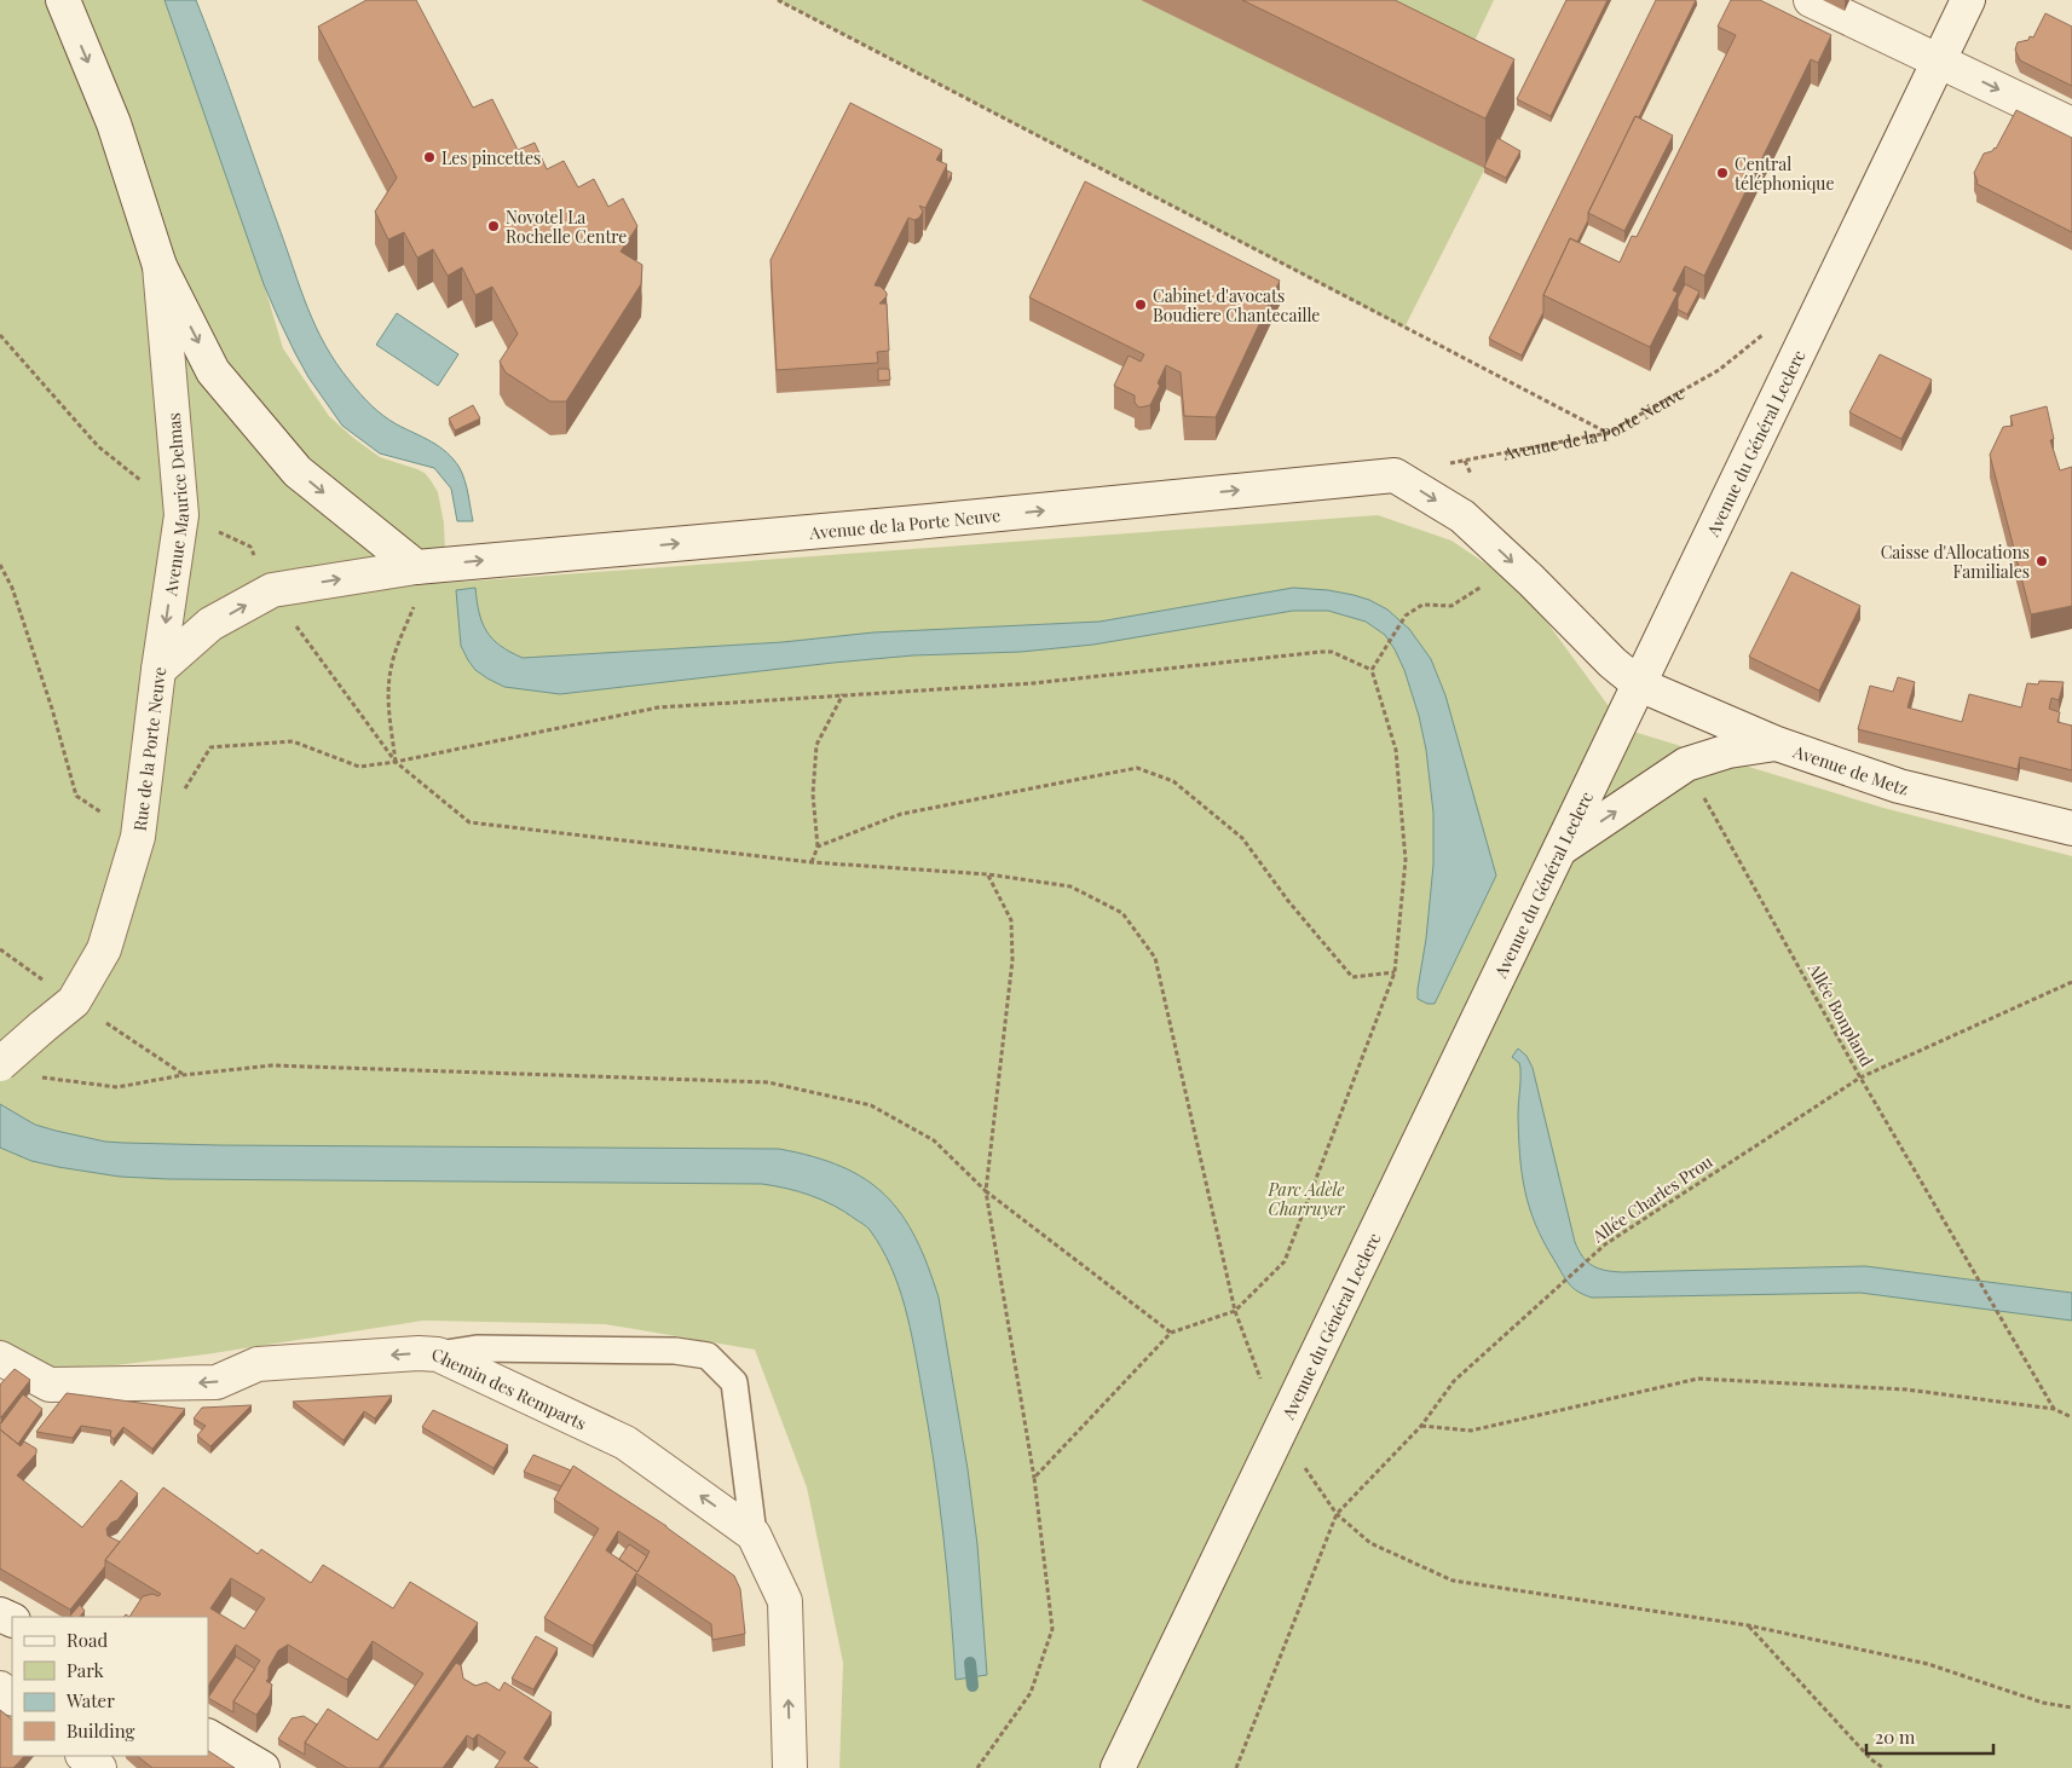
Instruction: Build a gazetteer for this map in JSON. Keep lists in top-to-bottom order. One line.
{"streets":{"street":["Avenue de la Porte Neuve","Avenue du Général Leclerc","Avenue Maurice Delmas","Rue de la Porte Neuve","Avenue de Metz","Chemin des Remparts"],"path":["Allée Bonpland","Allée Charles Prou"]},"crossings":[["Avenue de la Porte Neuve","Avenue Maurice Delmas"],["Avenue de la Porte Neuve","Rue de la Porte Neuve"],["Avenue du Général Leclerc","Avenue de Metz"],["Avenue Maurice Delmas","Rue de la Porte Neuve"],["Allée Bonpland","Allée Charles Prou"]],"one_way":["Avenue Maurice Delmas","Rue de la Porte Neuve","Chemin des Remparts"],"parks":["Parc Adèle Charruyer"],"places":["Les pincettes","Central téléphonique","Novotel La Rochelle Centre","Cabinet d'avocats Boudiere Chantecaille","Caisse d'Allocations Familiales"],"legend":["Road","Park","Water","Building"],"scale_bar":"20 m"}
